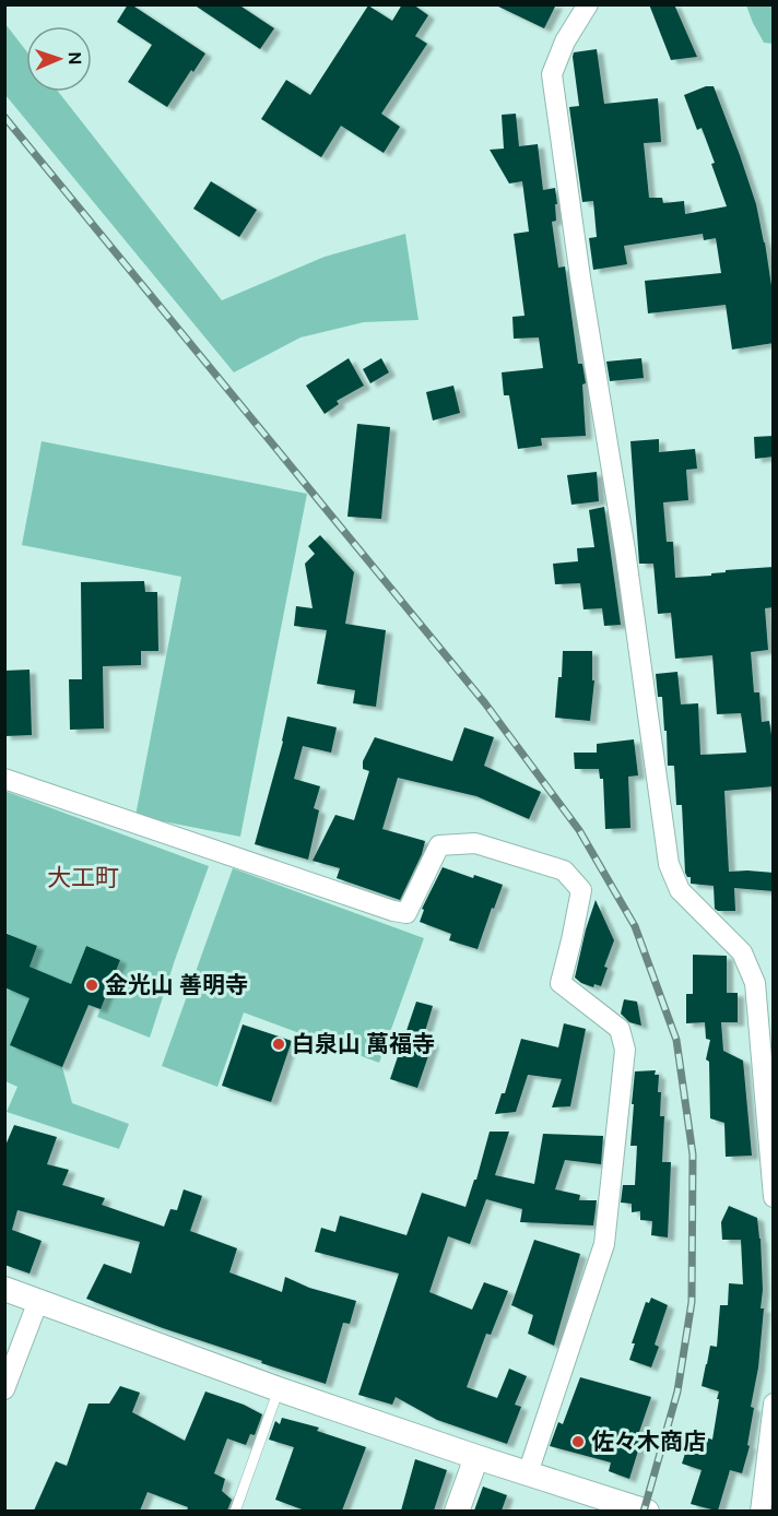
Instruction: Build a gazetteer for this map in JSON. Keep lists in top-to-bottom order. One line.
{"districts":["大工町"],"places":["金光山 善明寺","白泉山 萬福寺","佐々木商店"],"north":"right"}
